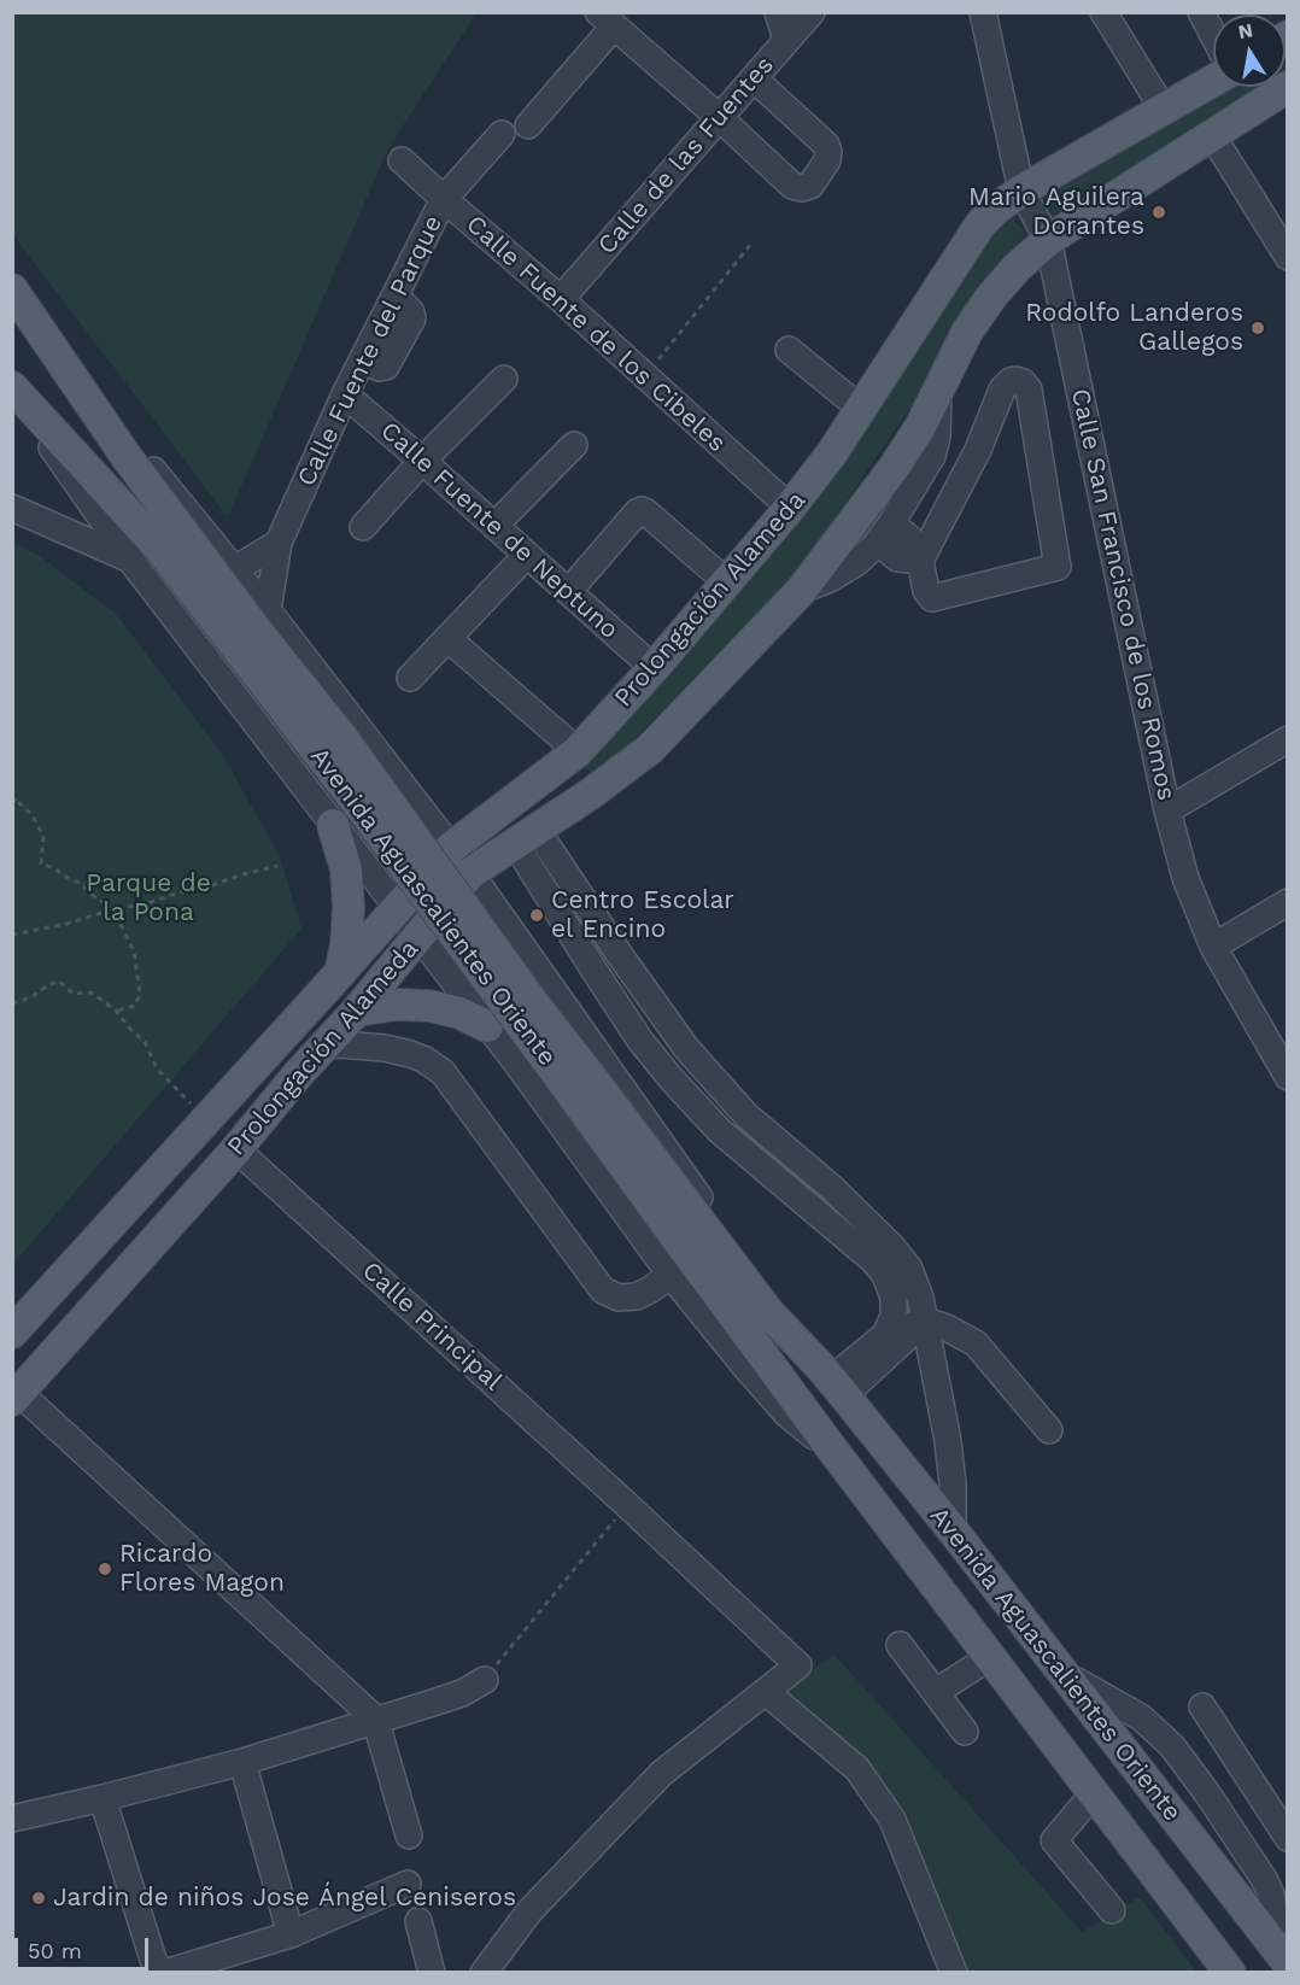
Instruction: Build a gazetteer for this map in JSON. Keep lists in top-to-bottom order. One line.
{"streets":{"main road":["Prolongación Alameda","Avenida Aguascalientes Oriente"],"street":["Calle de las Fuentes","Calle Fuente de los Cibeles","Calle Fuente del Parque","Calle Fuente de Neptuno","Calle San Francisco de los Romos","Calle Principal"]},"crossings":[["Calle de las Fuentes","Calle Fuente de los Cibeles"],["Calle Fuente de los Cibeles","Calle Fuente del Parque"],["Calle Fuente de los Cibeles","Prolongación Alameda"],["Calle Fuente del Parque","Calle Fuente de Neptuno"],["Calle Fuente del Parque","Avenida Aguascalientes Oriente"],["Calle Fuente de Neptuno","Prolongación Alameda"],["Calle San Francisco de los Romos","Prolongación Alameda"],["Prolongación Alameda","Avenida Aguascalientes Oriente"],["Prolongación Alameda","Calle Principal"]],"parks":["Parque de la Pona"],"places":["Mario Aguilera Dorantes","Rodolfo Landeros Gallegos","Centro Escolar el Encino","Ricardo Flores Magon","Jardin de niños Jose Ángel Ceniseros"],"scale_bar":"50 m","north":"top"}
